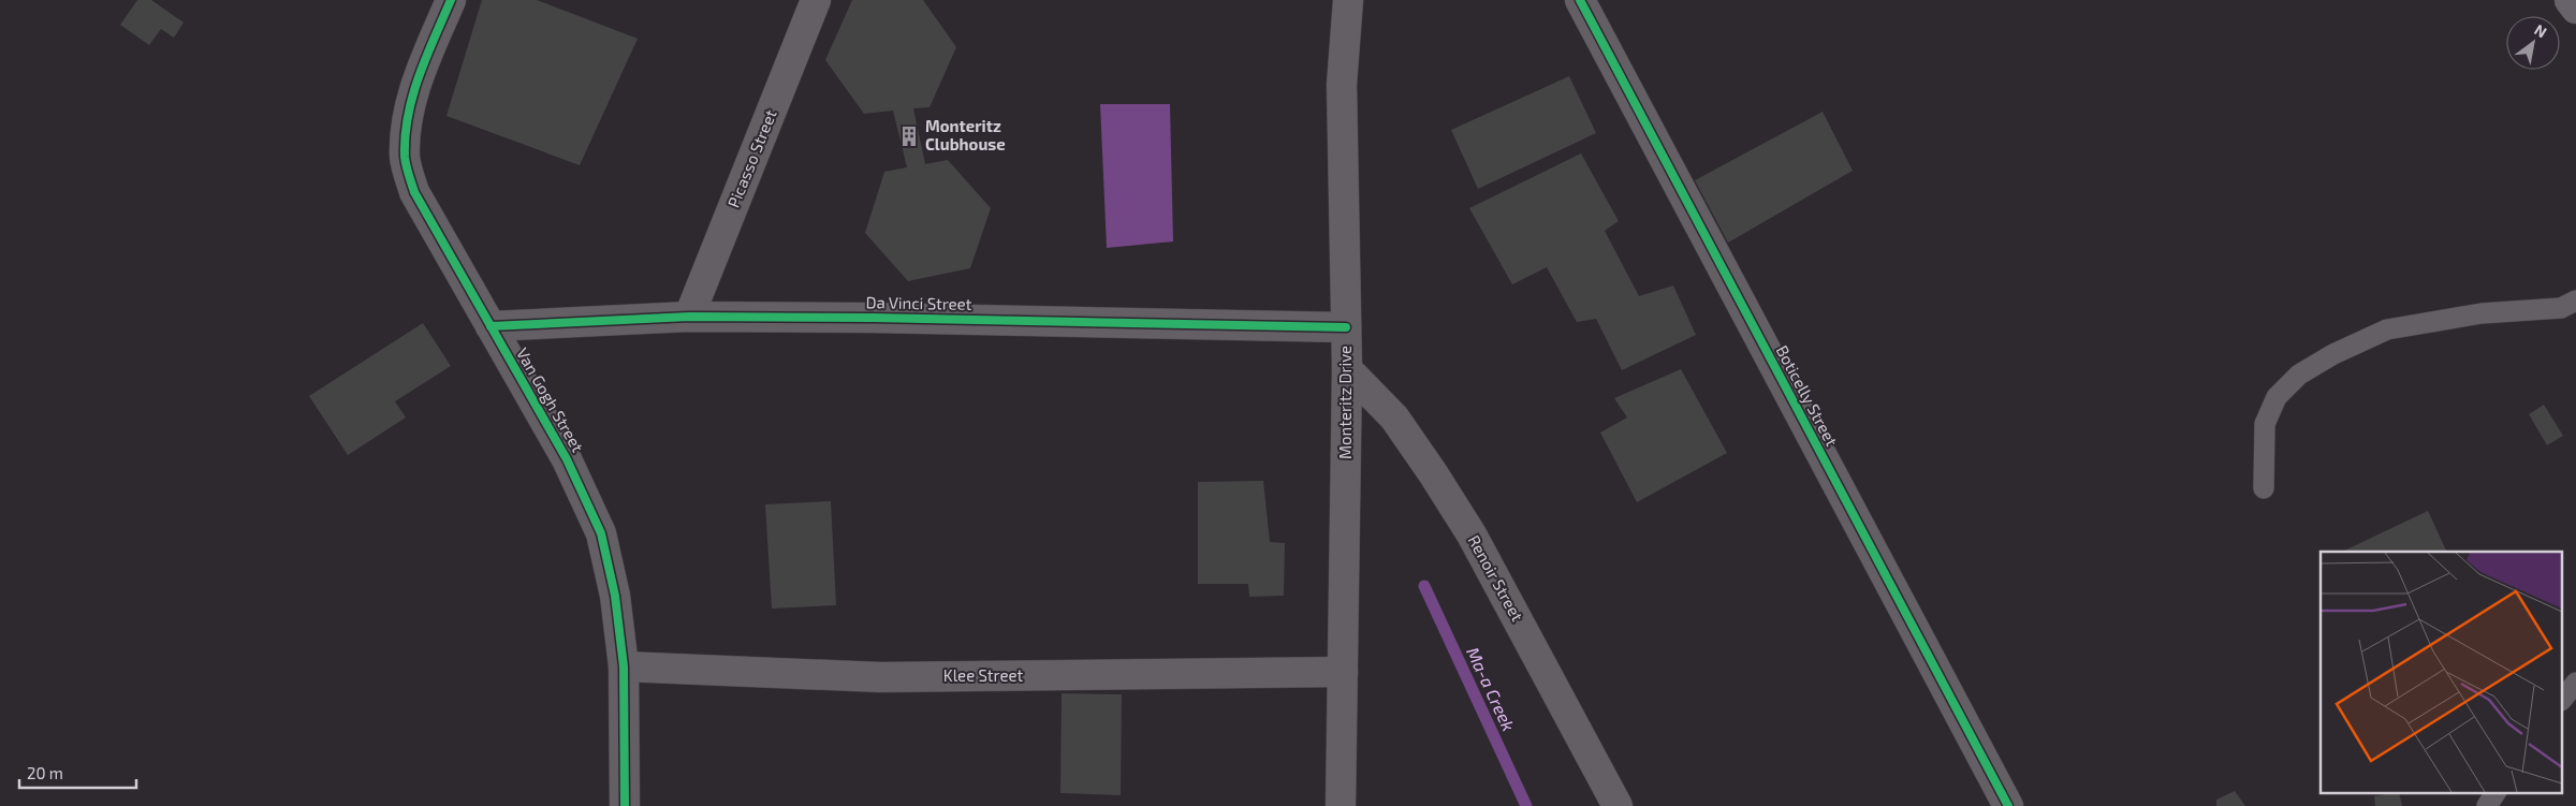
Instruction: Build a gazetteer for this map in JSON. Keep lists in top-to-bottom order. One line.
{"streets":{"street":["Picasso Street","Da Vinci Street","Boticelly Street","Van Gogh Street","Monteritz Drive","Renoir Street","Klee Street"]},"crossings":[["Picasso Street","Da Vinci Street"],["Da Vinci Street","Van Gogh Street"],["Da Vinci Street","Monteritz Drive"],["Van Gogh Street","Klee Street"],["Monteritz Drive","Renoir Street"],["Monteritz Drive","Klee Street"]],"water":["Ma-a Creek"],"places":{"building":["Monteritz Clubhouse"]},"scale_bar":"20 m","north":"top right"}
